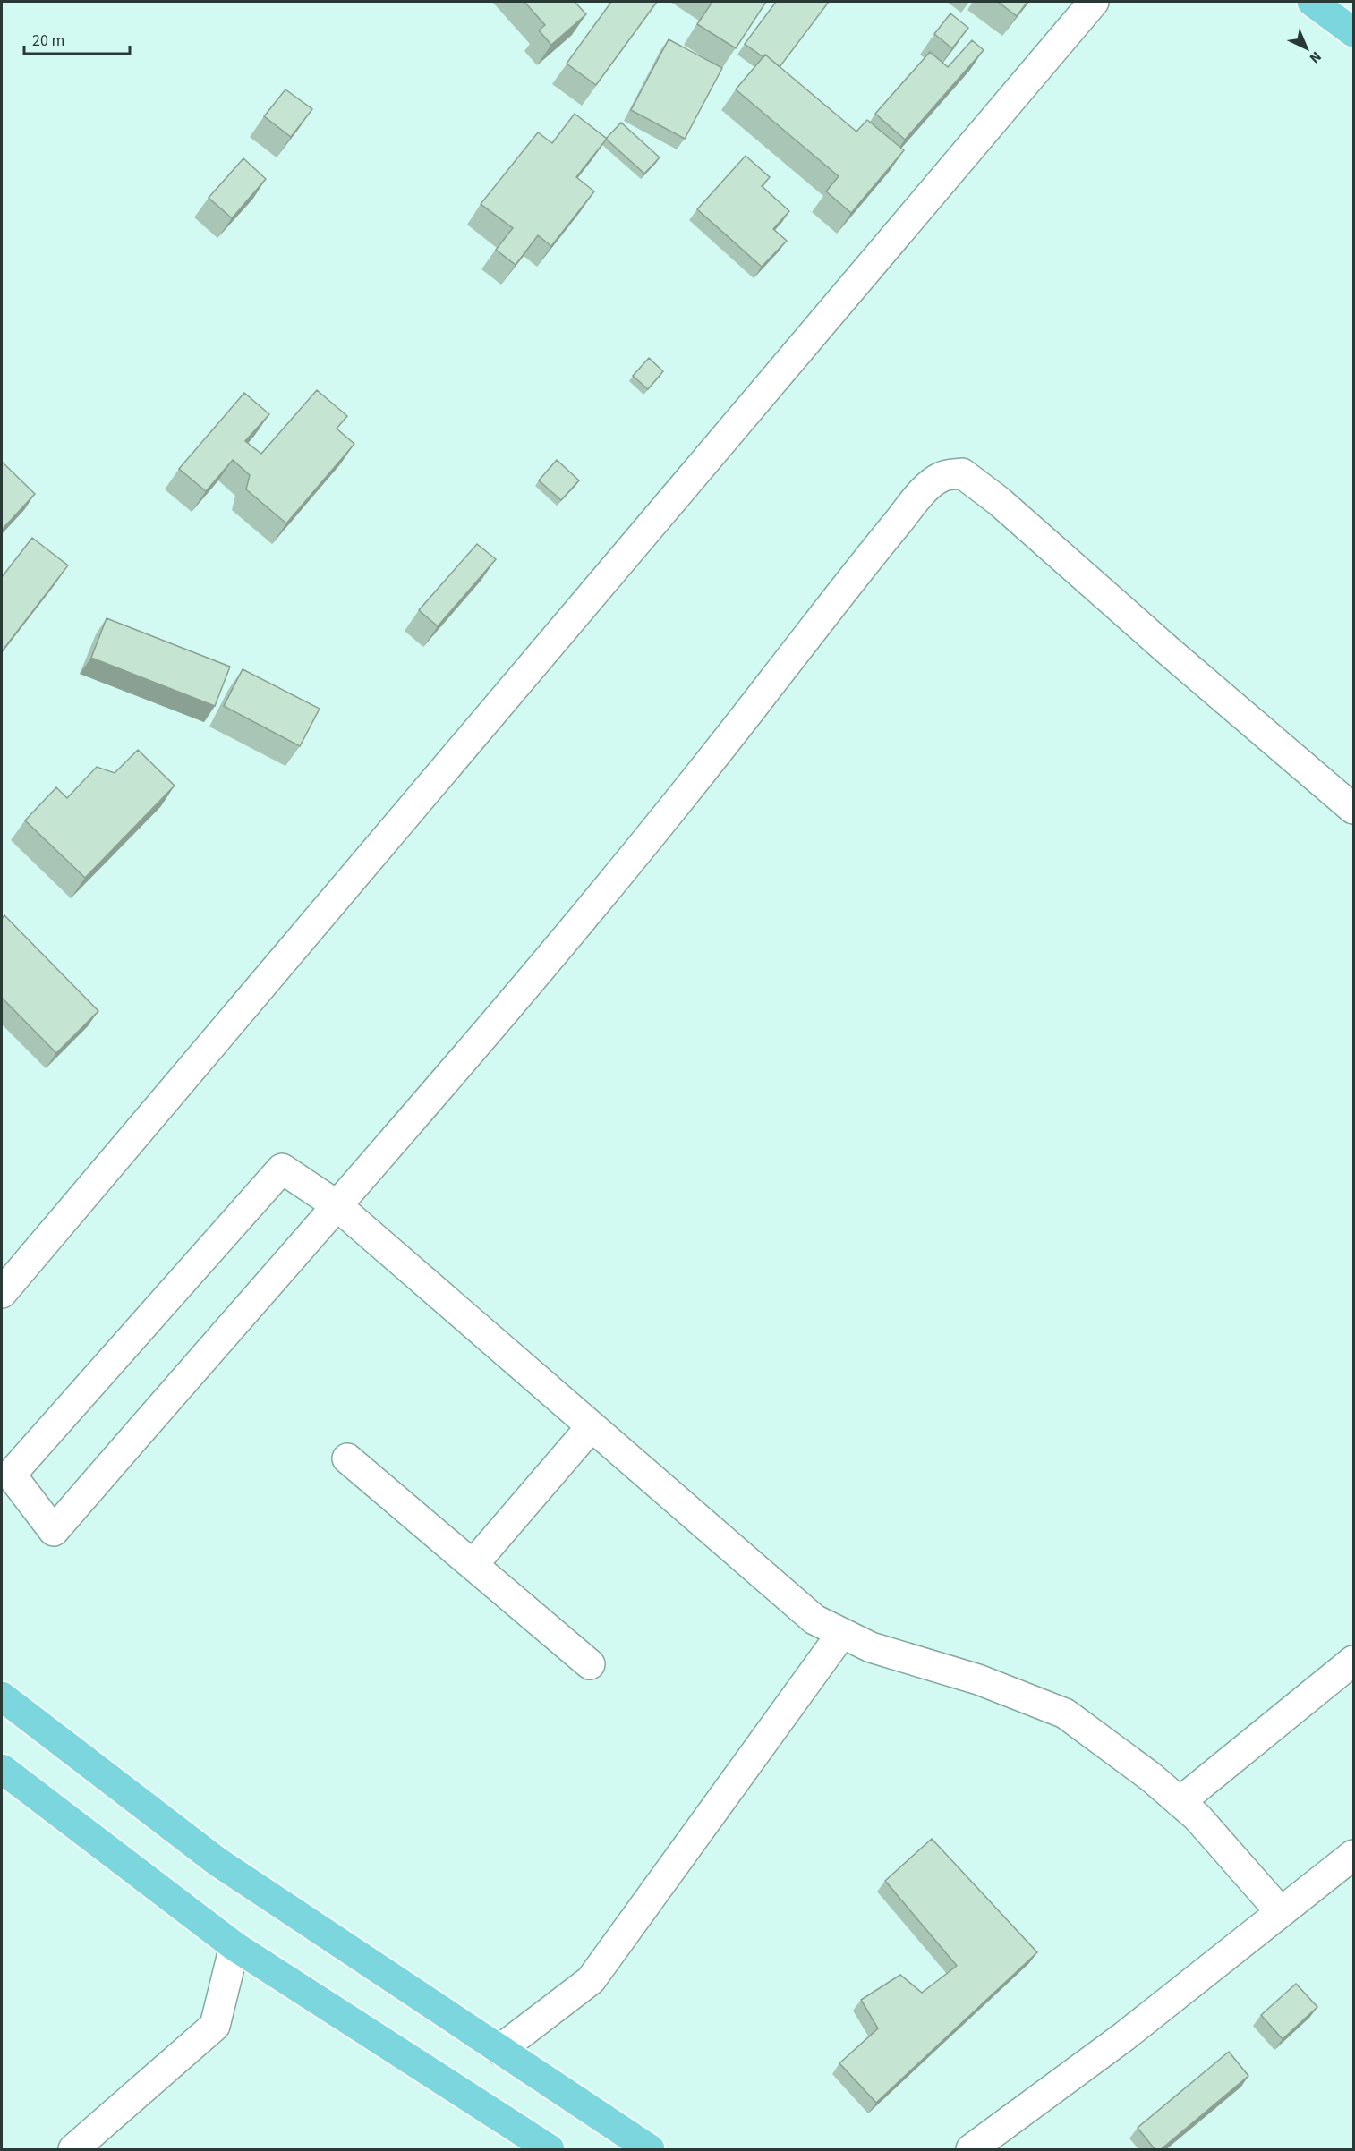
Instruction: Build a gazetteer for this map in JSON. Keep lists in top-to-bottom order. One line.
{"scale_bar":"20 m","north":"bottom right"}
